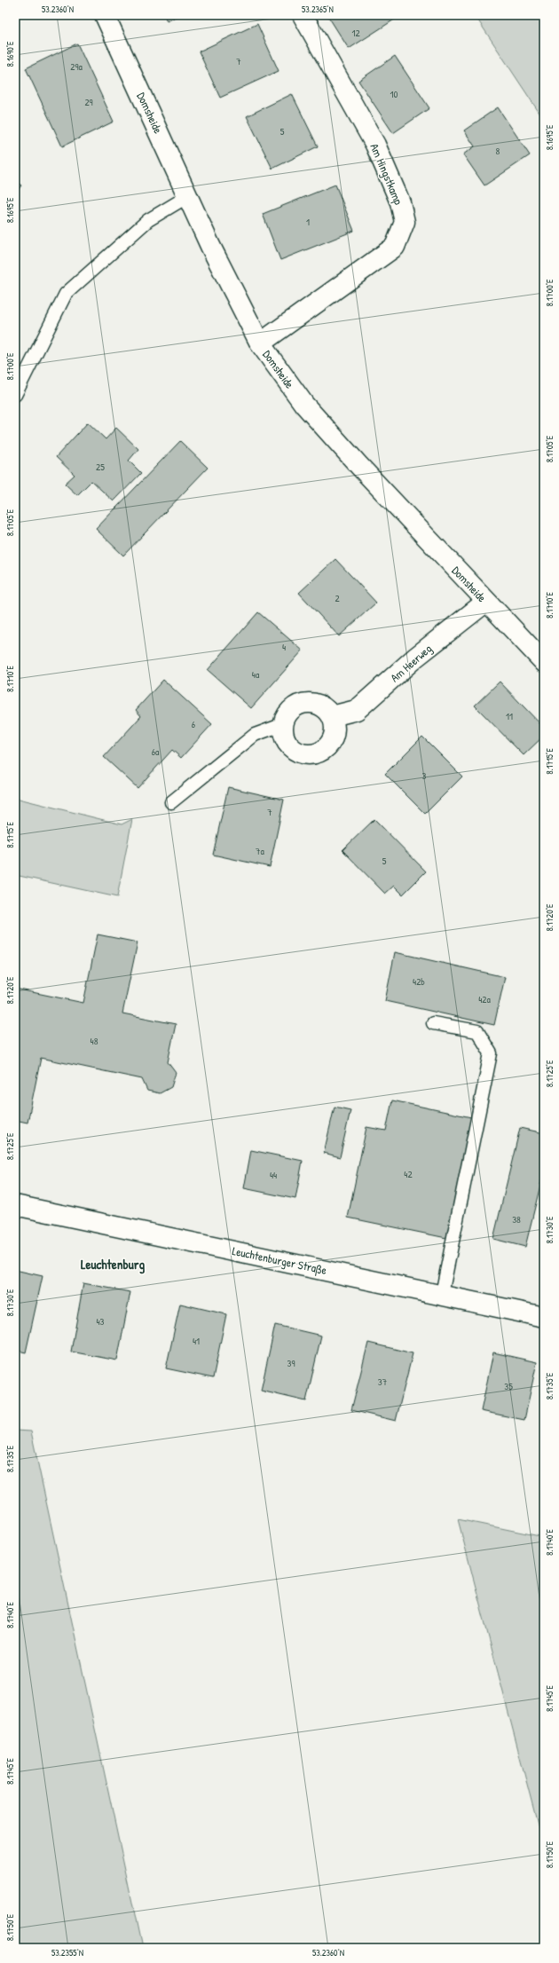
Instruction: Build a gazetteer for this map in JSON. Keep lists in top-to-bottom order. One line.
{"streets":{"street":["Domsheide","Am Hingstkamp","Am Heerweg","Leuchtenburger Straße"]},"crossings":[["Domsheide","Am Hingstkamp"],["Domsheide","Am Heerweg"]],"districts":["Leuchtenburg"],"house_numbers":["12","7","29a","10","29","5","8","1","25","2","4","4a","11","6","6a","3","7","7a","5","42b","42a","48","42","44","38","43","41","39","37","35"],"coordinates":["53.2360°N","53.2365°N","8.1690°E","8.1695°E","8.1700°E","8.1705°E","8.1710°E","8.1715°E","8.1720°E","8.1725°E","8.1730°E","8.1735°E","8.1740°E","8.1745°E","8.1750°E","53.2355°N"]}
